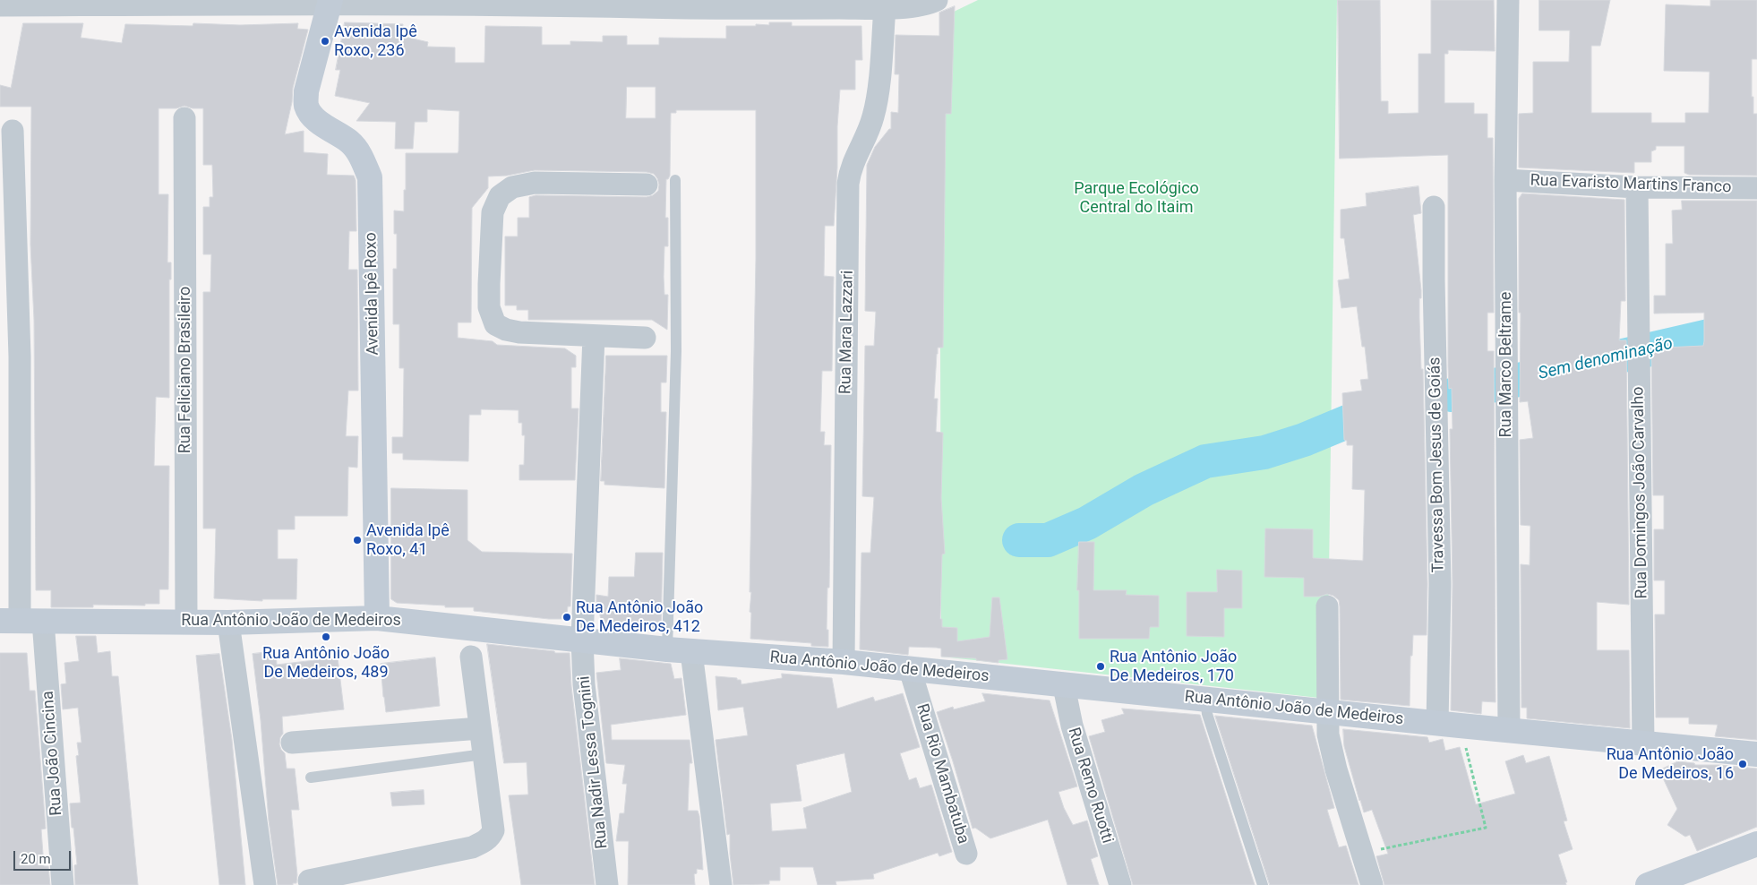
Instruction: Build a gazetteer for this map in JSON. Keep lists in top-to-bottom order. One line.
{"streets":{"street":["Rua Evaristo Martins Franco","Avenida Ipê Roxo","Rua Mara Lazzari","Rua Marco Beltrame","Rua Feliciano Brasileiro","Travessa Bom Jesus de Goiás","Rua Domingos João Carvalho","Rua Antônio João de Medeiros","Rua João Cincina","Rua Nadir Lessa Tognini","Rua Rio Mambatuba","Rua Remo Ruotti"]},"crossings":[["Rua Evaristo Martins Franco","Rua Marco Beltrame"],["Rua Evaristo Martins Franco","Rua Domingos João Carvalho"],["Avenida Ipê Roxo","Rua Antônio João de Medeiros"],["Rua Mara Lazzari","Rua Antônio João de Medeiros"],["Rua Marco Beltrame","Rua Antônio João de Medeiros"],["Rua Feliciano Brasileiro","Rua Antônio João de Medeiros"],["Travessa Bom Jesus de Goiás","Rua Antônio João de Medeiros"],["Rua Domingos João Carvalho","Rua Antônio João de Medeiros"],["Rua Antônio João de Medeiros","Rua João Cincina"],["Rua Antônio João de Medeiros","Rua Nadir Lessa Tognini"],["Rua Antônio João de Medeiros","Rua Rio Mambatuba"],["Rua Antônio João de Medeiros","Rua Remo Ruotti"]],"water":["Sem denominação"],"parks":["Parque Ecológico Central do Itaim"],"places":["Avenida Ipê Roxo, 236","Avenida Ipê Roxo, 41","Rua Antônio João De Medeiros, 412","Rua Antônio João De Medeiros, 489","Rua Antônio João De Medeiros, 170","Rua Antônio João De Medeiros, 16"],"scale_bar":"20 m"}
